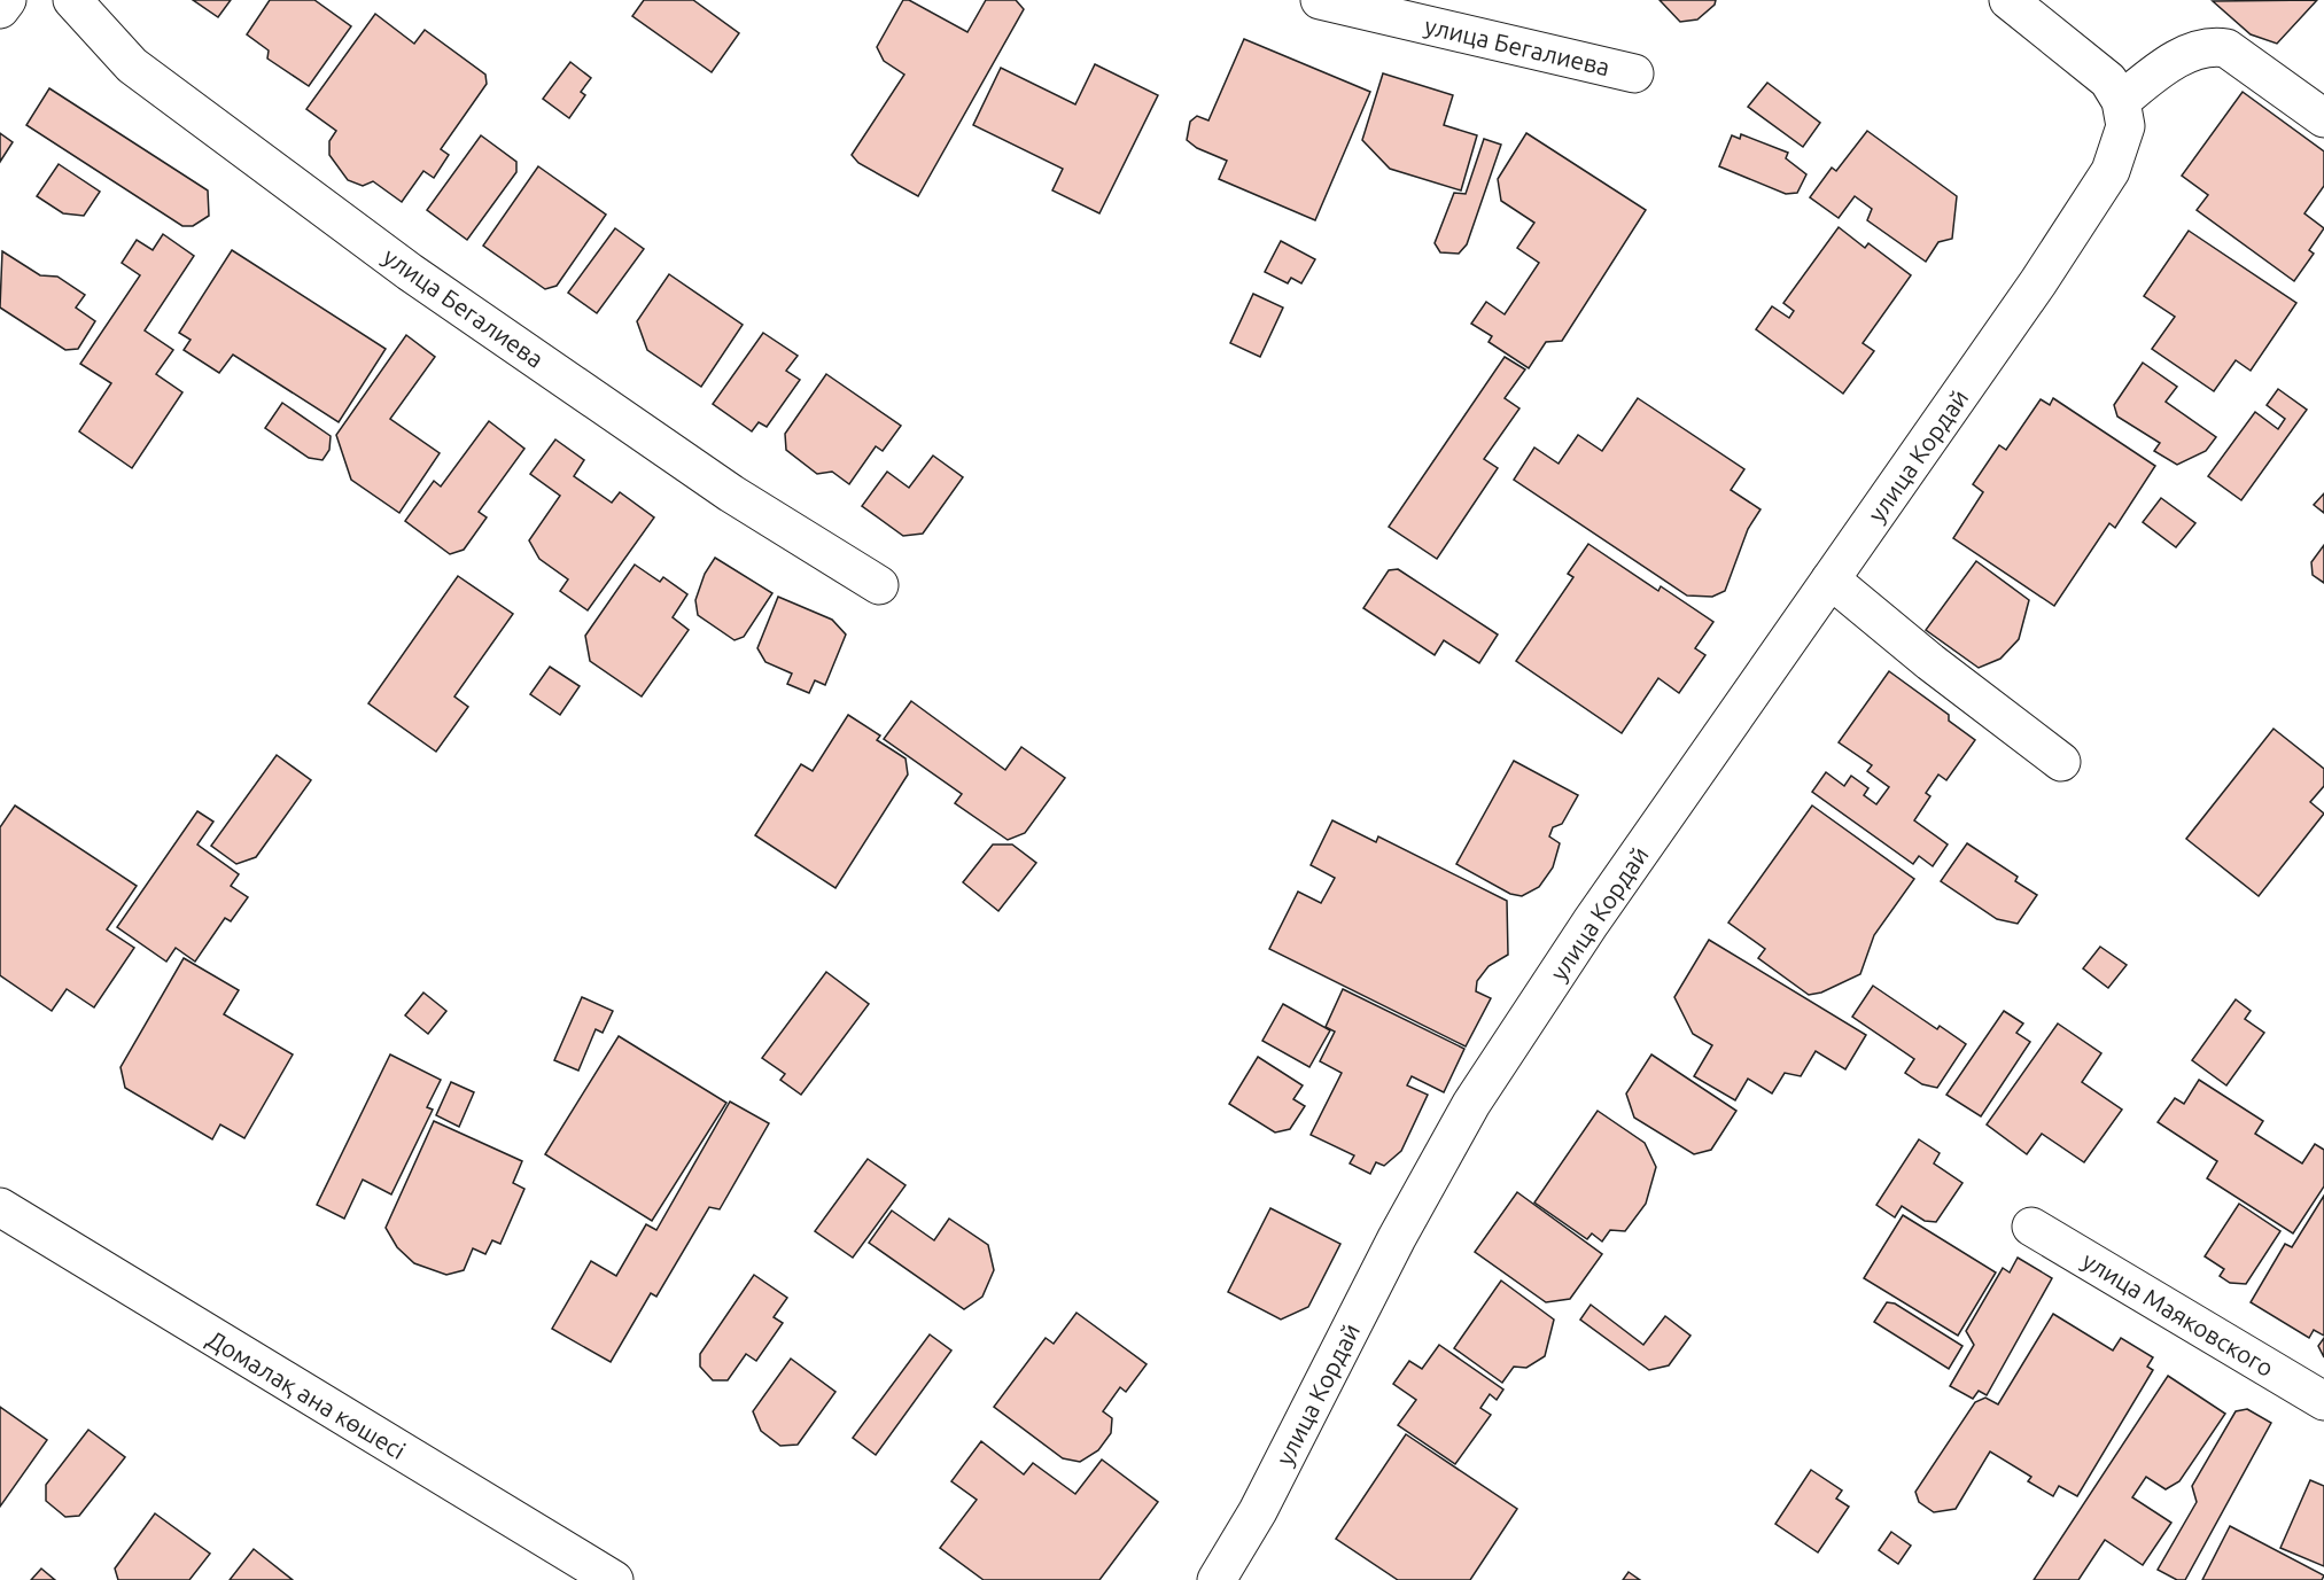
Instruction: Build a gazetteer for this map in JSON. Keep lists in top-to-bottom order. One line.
{"streets":{"street":["улица Бегалиева","улица Кордай","улица Маяковского","Домалақ ана көшесі"]}}
